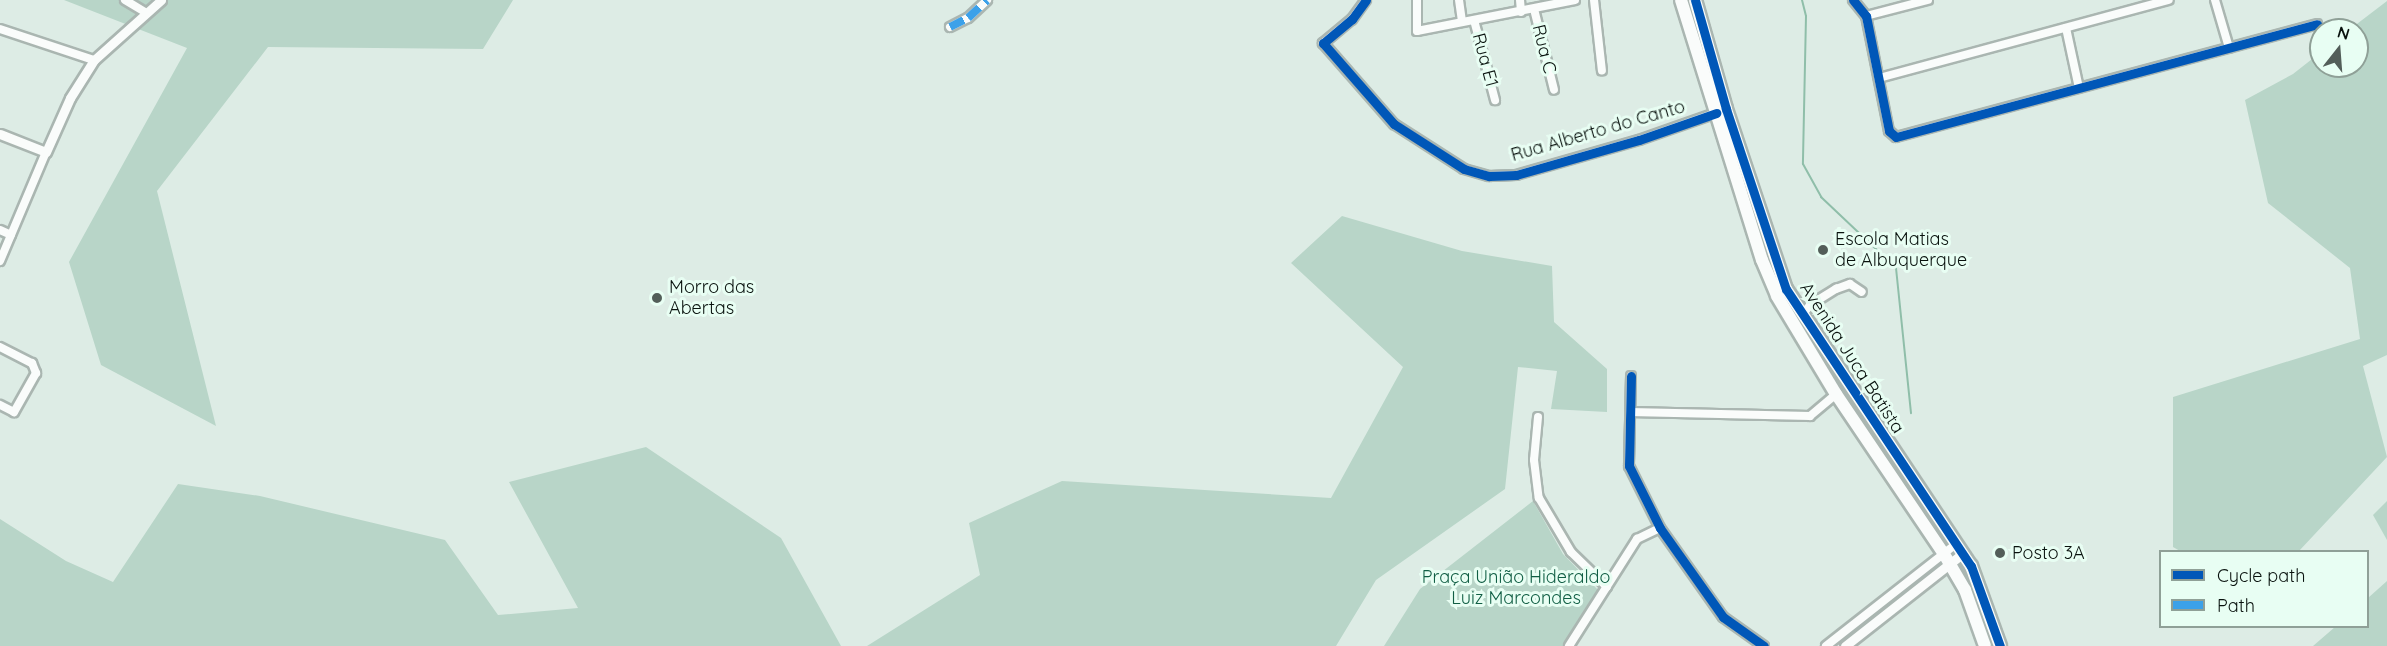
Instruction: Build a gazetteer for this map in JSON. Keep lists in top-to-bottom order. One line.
{"streets":{"main road":["Avenida Juca Batista"],"street":["Rua C","Rua E1","Rua Alberto do Canto"]},"crossings":[["Rua Alberto do Canto","Avenida Juca Batista"]],"parks":["Praça União Hideraldo Luiz Marcondes"],"places":["Escola Matias de Albuquerque","Morro das Abertas","Posto 3A"],"legend":["Cycle path","Path"],"north":"top"}
